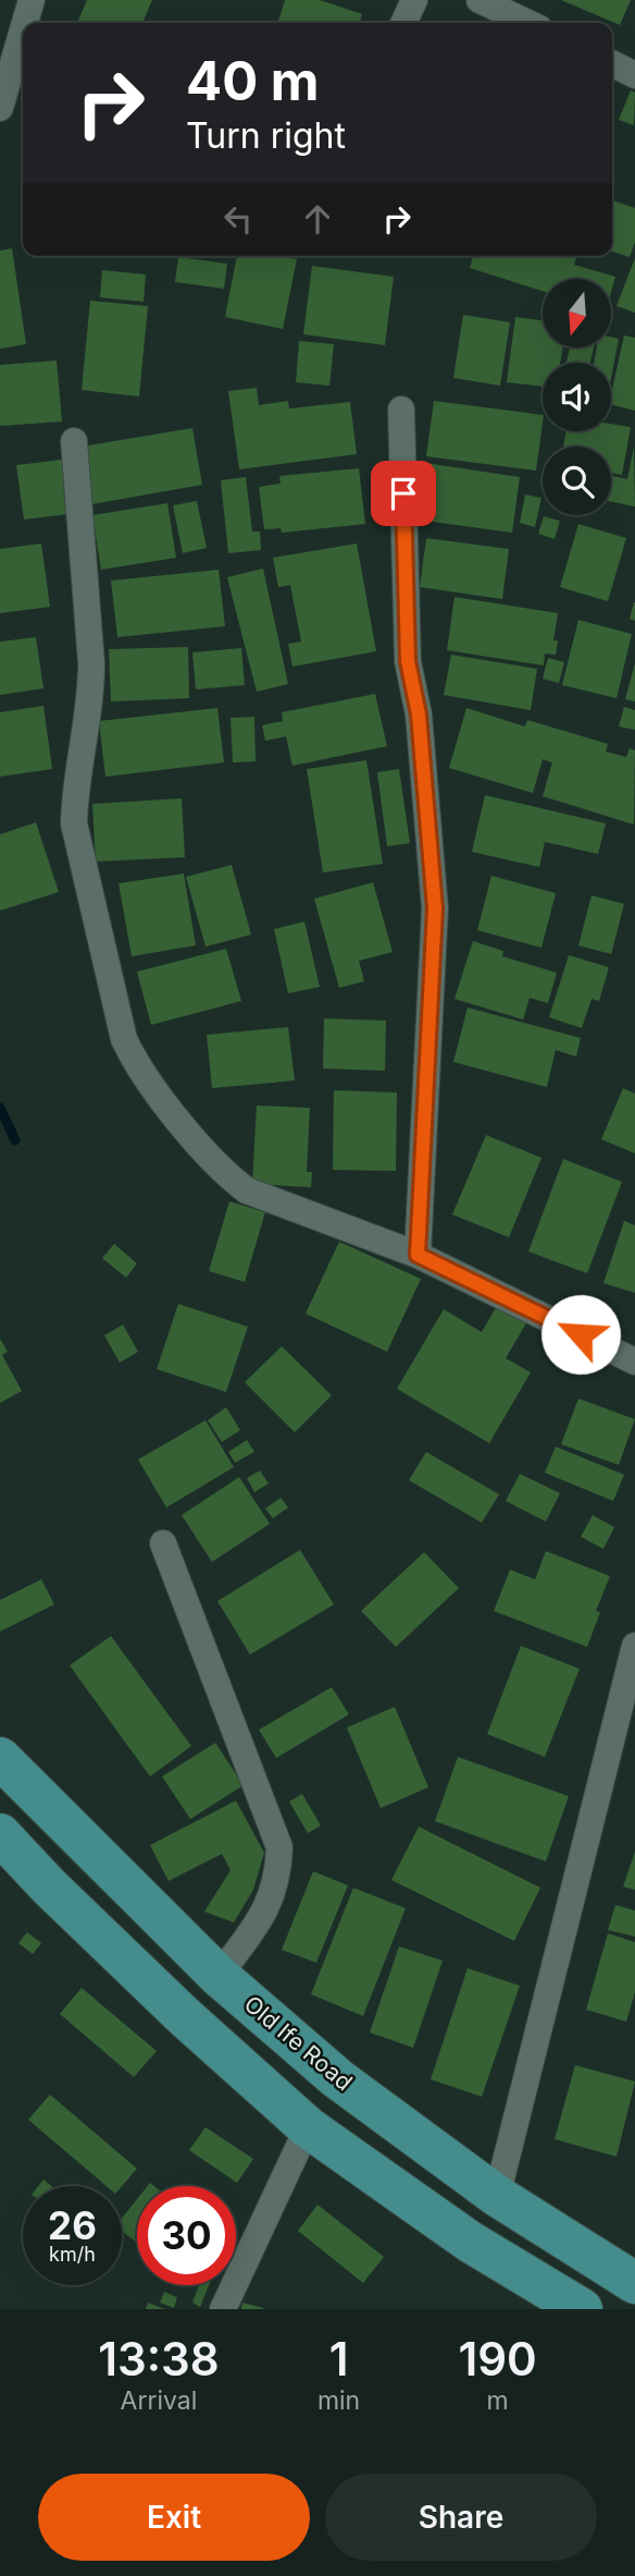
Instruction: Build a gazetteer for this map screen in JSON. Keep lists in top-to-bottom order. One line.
{"streets":{"main road":["Old Ife Road"]},"north":"bottom","page":{"turn":["40 m","Turn right"],"speed":"26 km/h","limit":"30","eta":["13:38","Arrival","1","min","190","m"],"buttons":["Exit","Share"]}}
